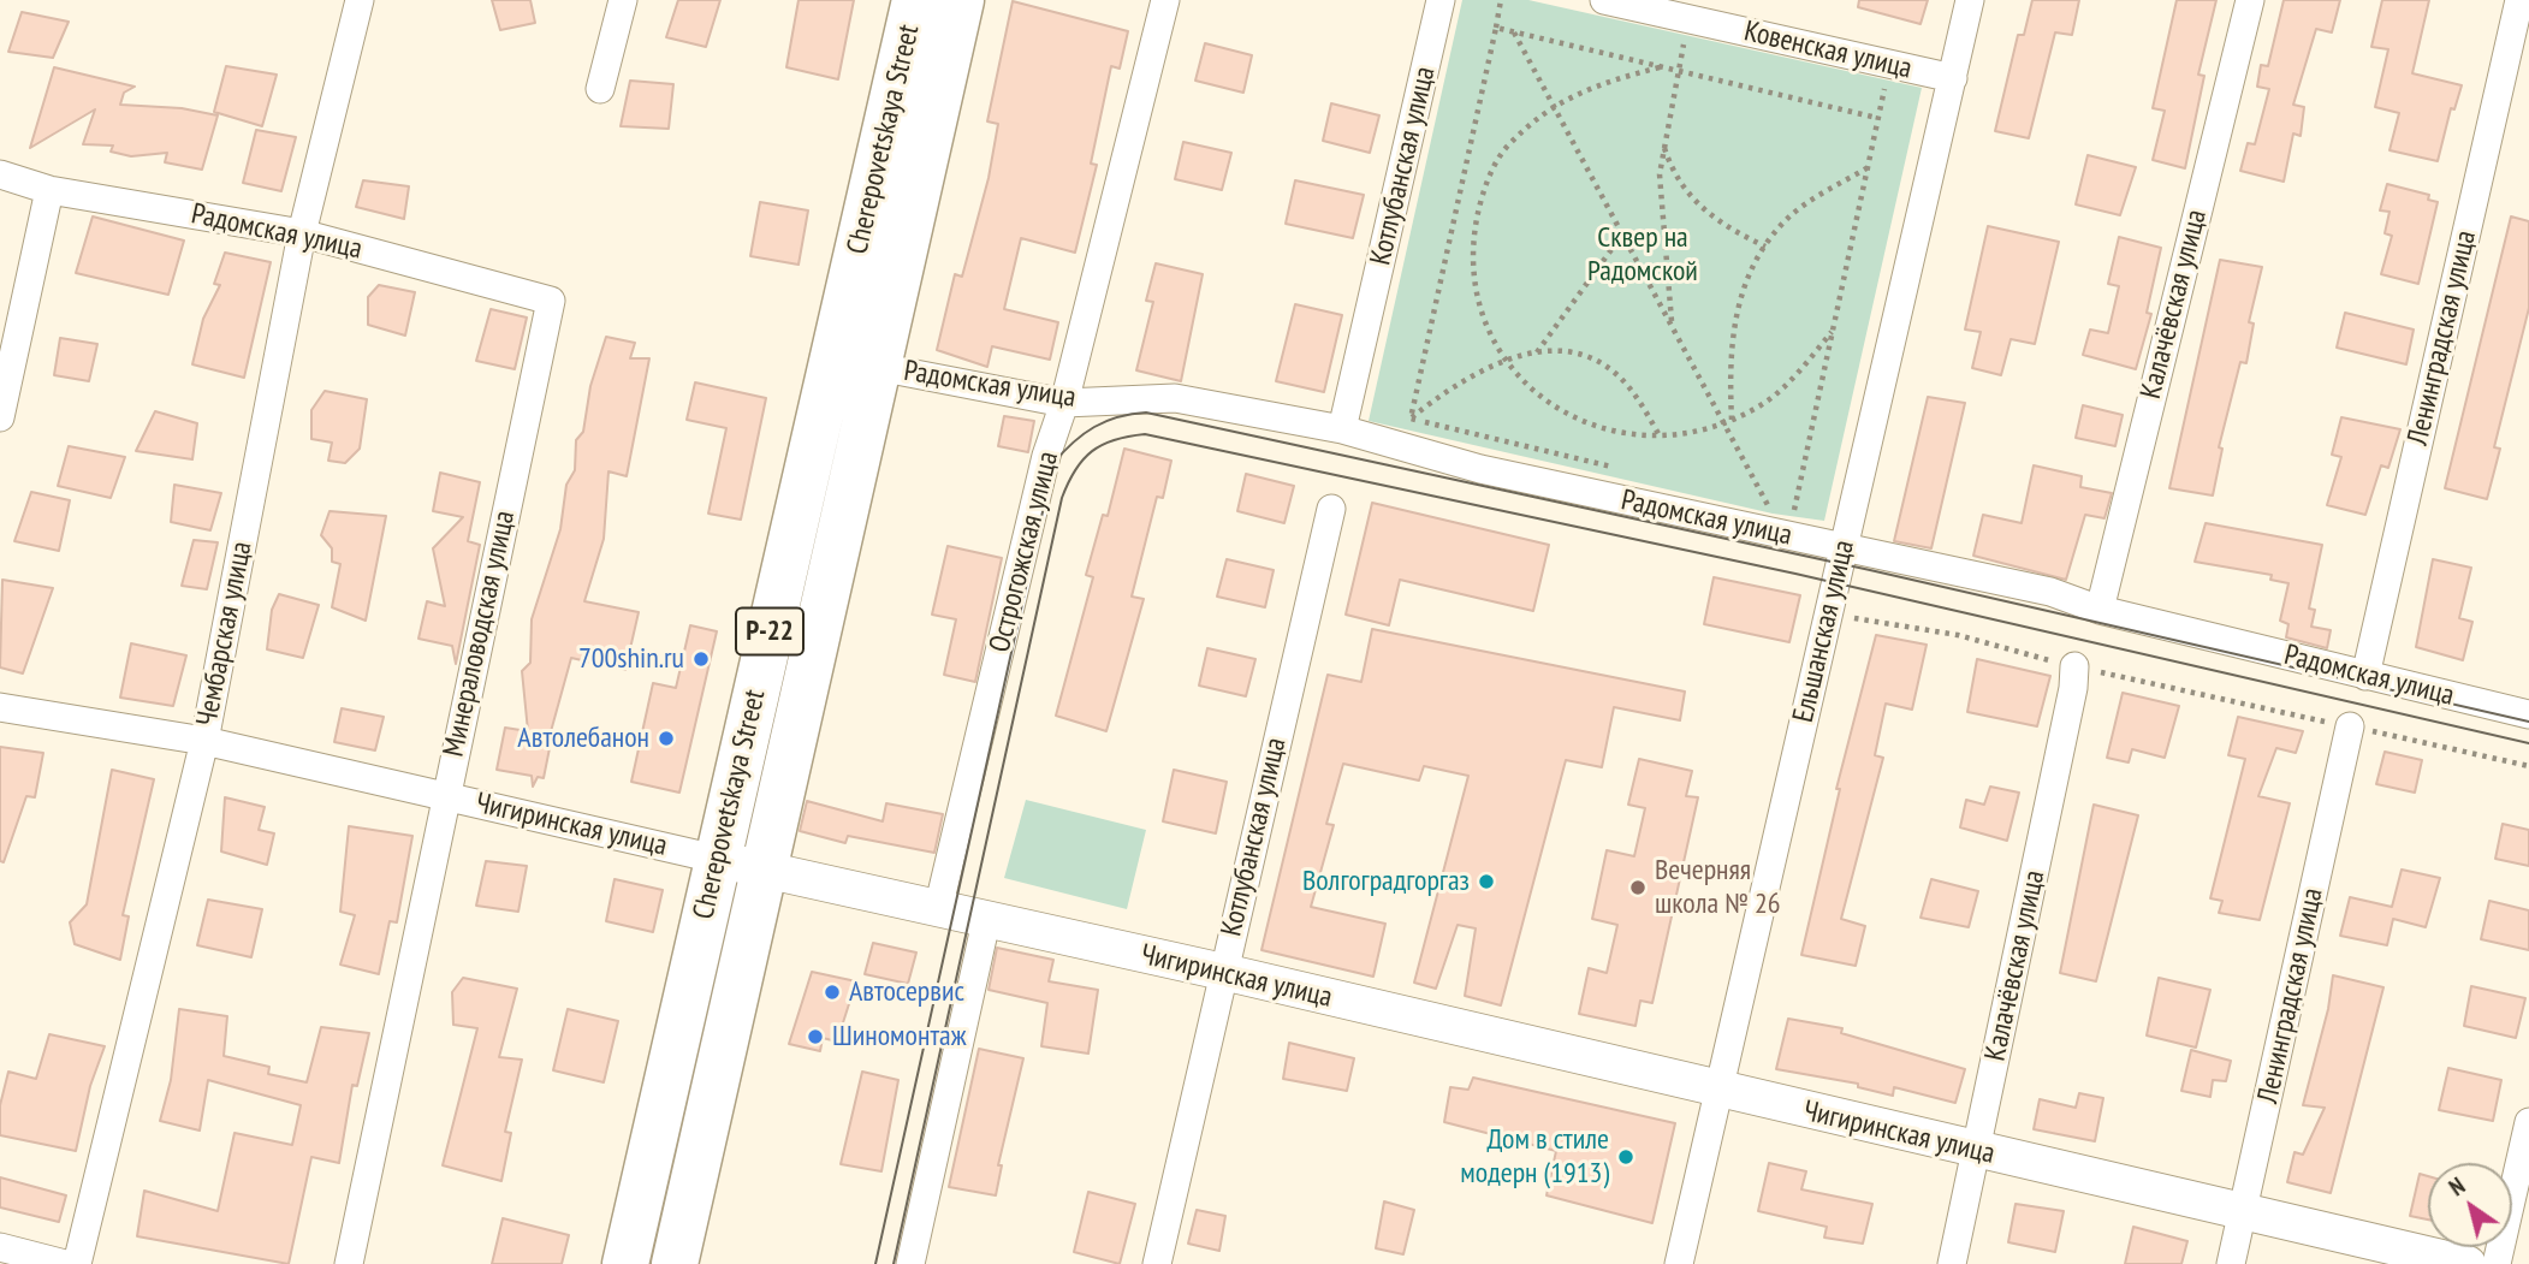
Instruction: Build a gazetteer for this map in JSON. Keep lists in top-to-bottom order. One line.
{"streets":{"highway":["Cherepovetskaya Street","Р-22"],"street":["Ковенская улица","Котлубанская улица","Радомская улица","Калачёвская улица","Ленинградская улица","Острогожская улица","Ельшанская улица","Чембарская улица","Минераловодская улица","Чигиринская улица"]},"crossings":[["Ковенская улица","Ельшанская улица"],["Cherepovetskaya Street","Радомская улица"],["Cherepovetskaya Street","Чигиринская улица"],["Котлубанская улица","Радомская улица"],["Котлубанская улица","Чигиринская улица"],["Радомская улица","Калачёвская улица"],["Радомская улица","Ленинградская улица"],["Радомская улица","Острогожская улица"],["Радомская улица","Ельшанская улица"],["Радомская улица","Чембарская улица"],["Радомская улица","Минераловодская улица"],["Калачёвская улица","Чигиринская улица"],["Ленинградская улица","Чигиринская улица"],["Острогожская улица","Чигиринская улица"],["Ельшанская улица","Чигиринская улица"],["Чембарская улица","Чигиринская улица"],["Минераловодская улица","Чигиринская улица"]],"parks":["Сквер на Радомской"],"places":["700shin.ru","Автолебанон","Волгоградгоргаз","Вечерняя школа № 26","Автосервис","Шиномонтаж","Дом в стиле модерн (1913)"],"north":"top left"}
